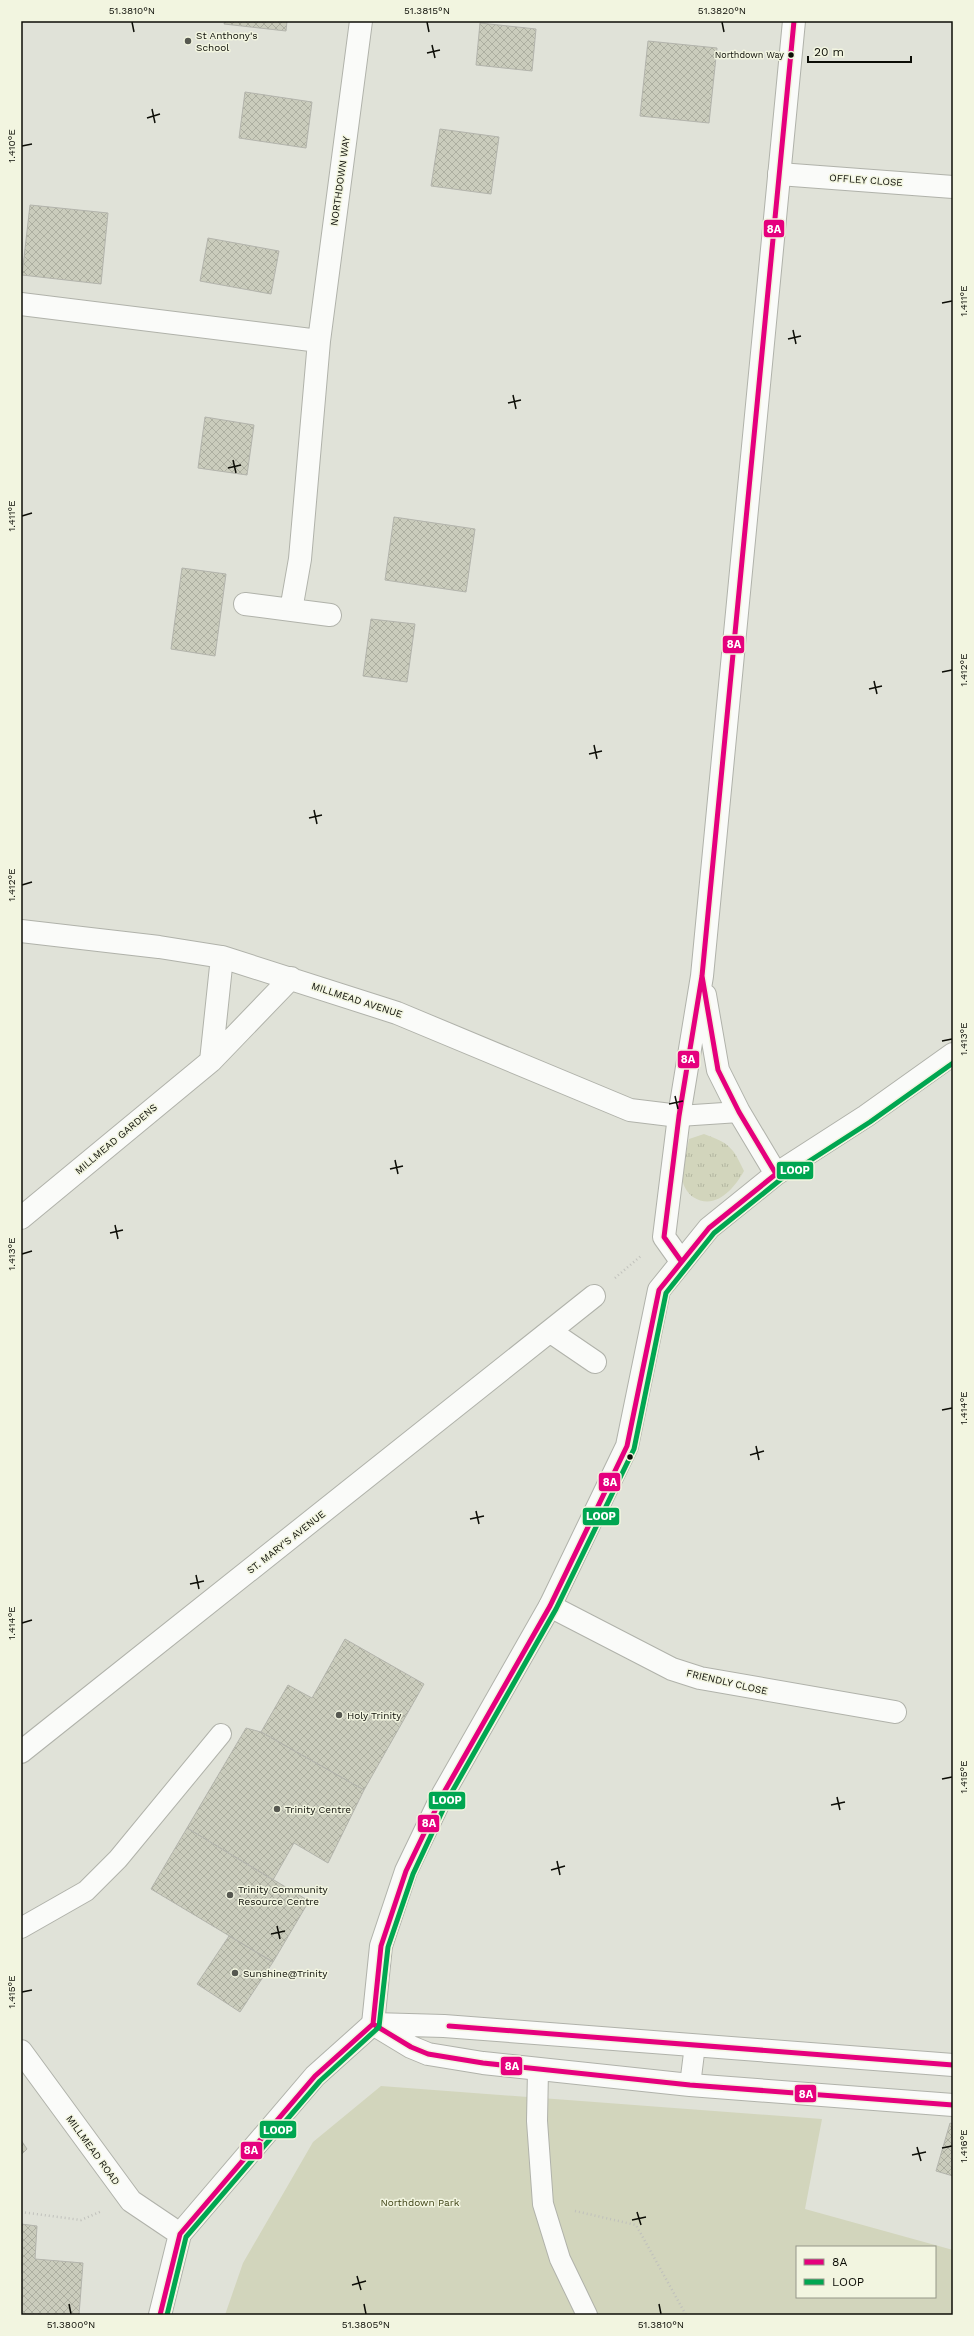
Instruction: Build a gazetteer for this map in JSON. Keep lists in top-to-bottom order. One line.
{"streets":{"street":["OFFLEY CLOSE","NORTHDOWN WAY","MILLMEAD AVENUE","MILLMEAD GARDENS","ST. MARY'S AVENUE","FRIENDLY CLOSE","MILLMEAD ROAD"]},"crossings":[["MILLMEAD AVENUE","MILLMEAD GARDENS"]],"parks":["Northdown Park"],"places":["St Anthony's School","Northdown Way","Holy Trinity","Trinity Centre","Trinity Community Resource Centre","Sunshine@Trinity"],"lines":["transit line 8A","transit line LOOP"],"legend":["8A","LOOP"],"scale_bar":"20 m","coordinates":["51.3810°N","51.3815°N","51.3820°N","1.410°E","1.411°E","1.412°E","1.413°E","1.414°E","1.415°E","1.416°E","51.3800°N","51.3805°N"]}
